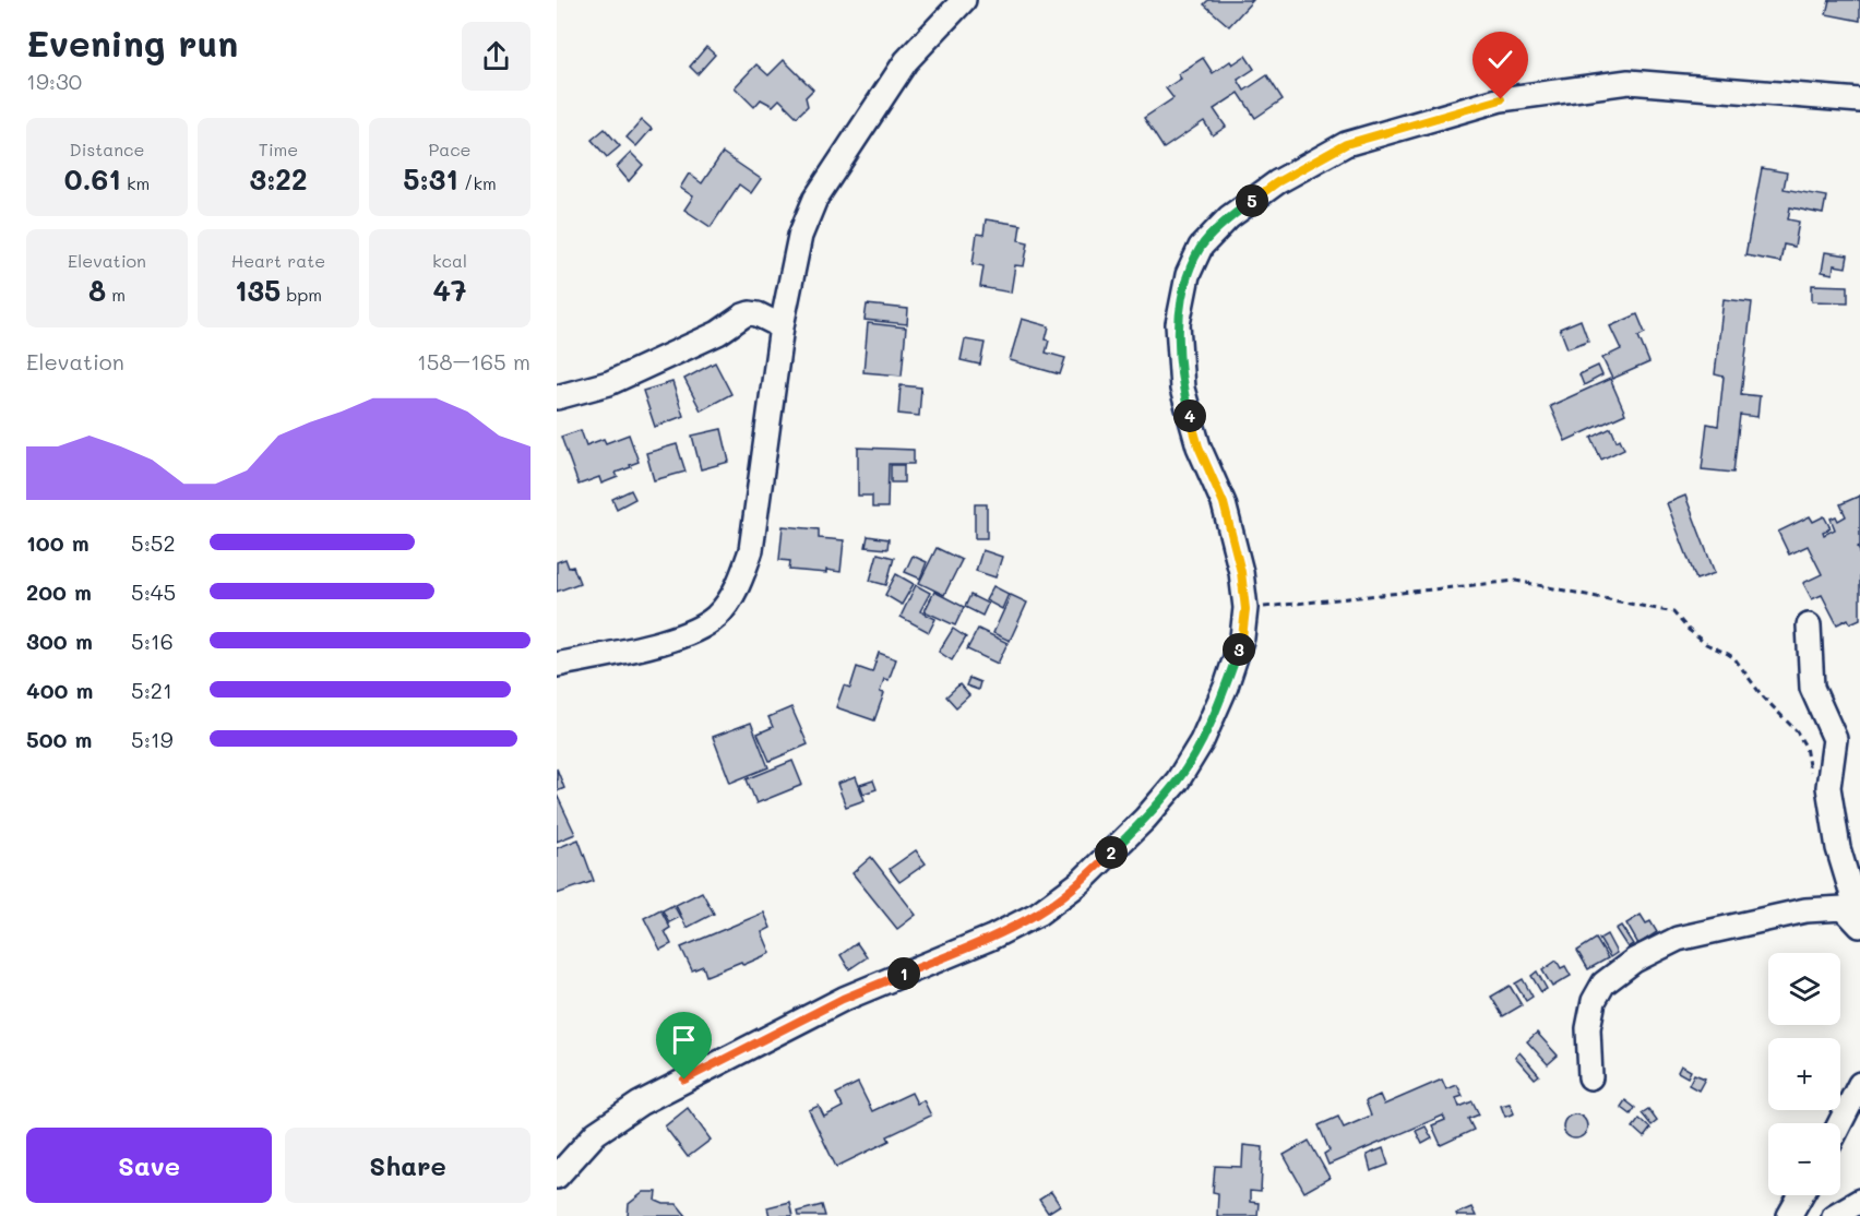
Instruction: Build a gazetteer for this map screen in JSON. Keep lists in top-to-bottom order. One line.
{"page":{"heading":["Evening run","19:30"],"stats":[["Distance","0.61 km"],["Time","3:22"],["Pace","5:31 /km"],["Elevation","8 m"],["Heart rate","135 bpm"],["kcal","47"]],"pins":["5","4","3","2","1"],"chart":["Elevation","158–165 m"],"list":[{"name":"100 m","note":"5:52"},{"name":"200 m","note":"5:45"},{"name":"300 m","note":"5:16"},{"name":"400 m","note":"5:21"},{"name":"500 m","note":"5:19"}],"map_buttons":["+","−"],"buttons":["Save","Share"]}}
